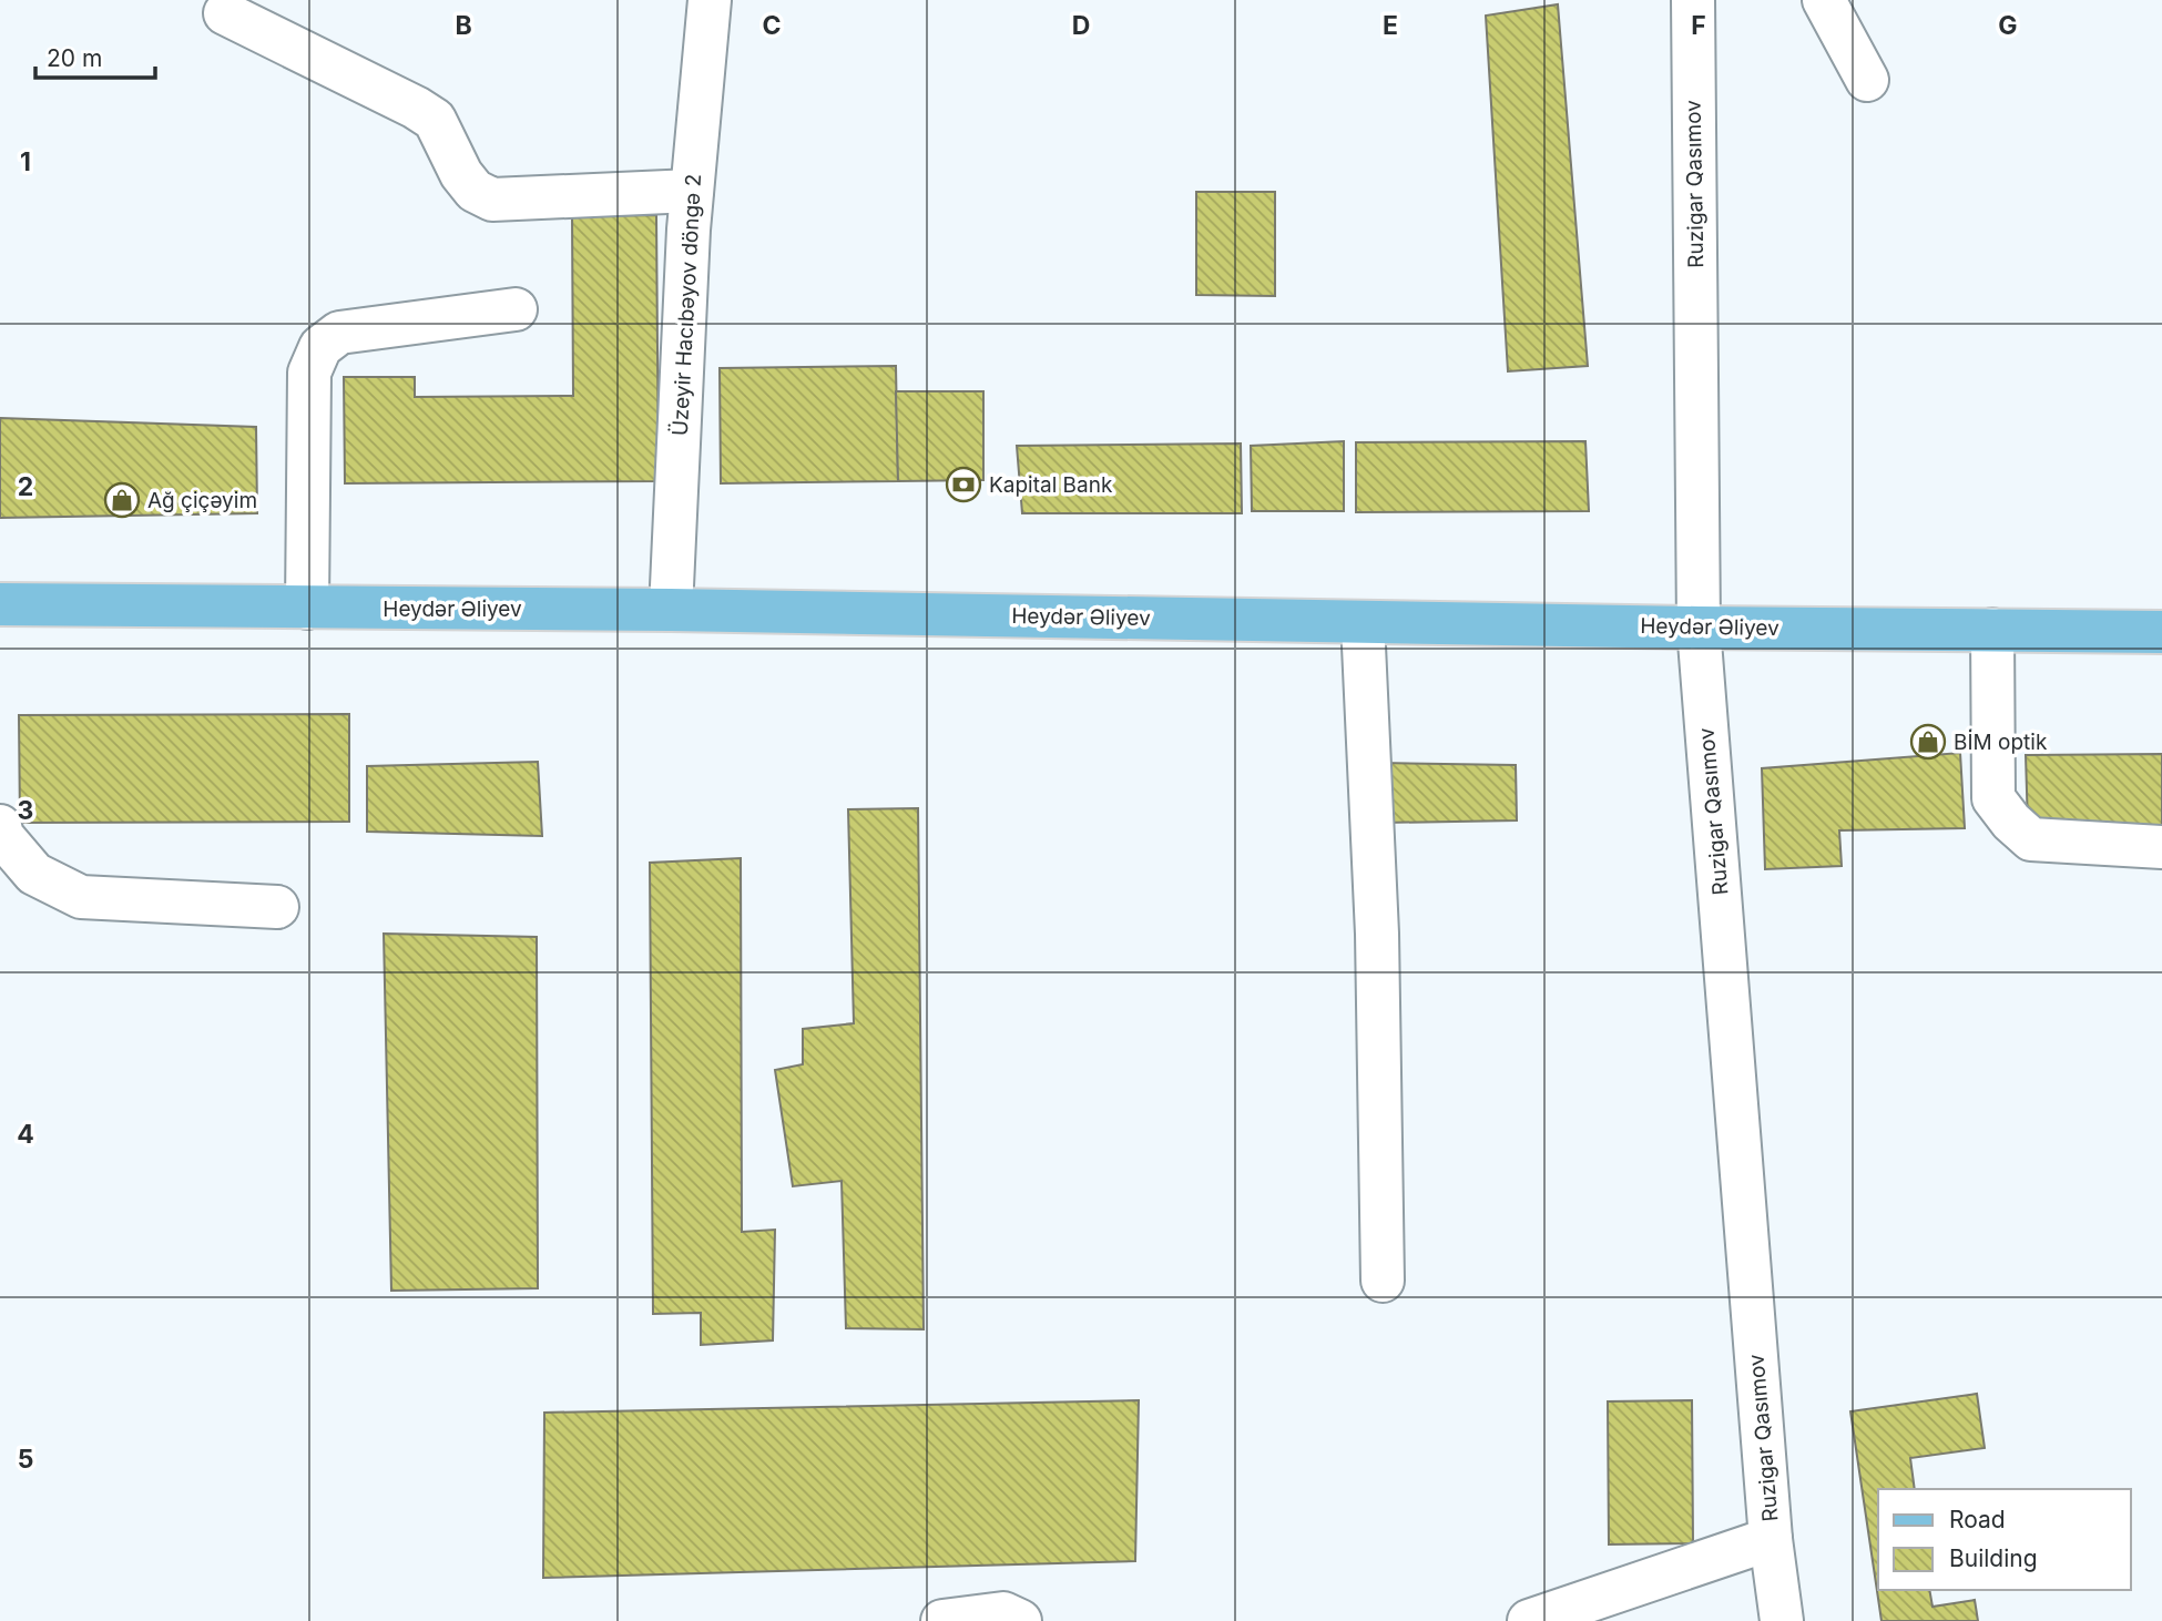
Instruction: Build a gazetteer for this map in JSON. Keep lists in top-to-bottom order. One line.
{"streets":{"main road":["Heydər Əliyev"],"street":["Ruzigar Qasımov","Üzeyir Hacıbəyov döngə 2"]},"crossings":[["Ruzigar Qasımov","Heydər Əliyev"],["Üzeyir Hacıbəyov döngə 2","Heydər Əliyev"]],"places":{"bank":["Kapital Bank"],"shop":["Ağ çiçəyim","BİM optik"]},"legend":["Road","Building"],"scale_bar":"20 m","grid":{"columns":["B","C","D","E","F","G"],"rows":["1","2","3","4","5"]}}
